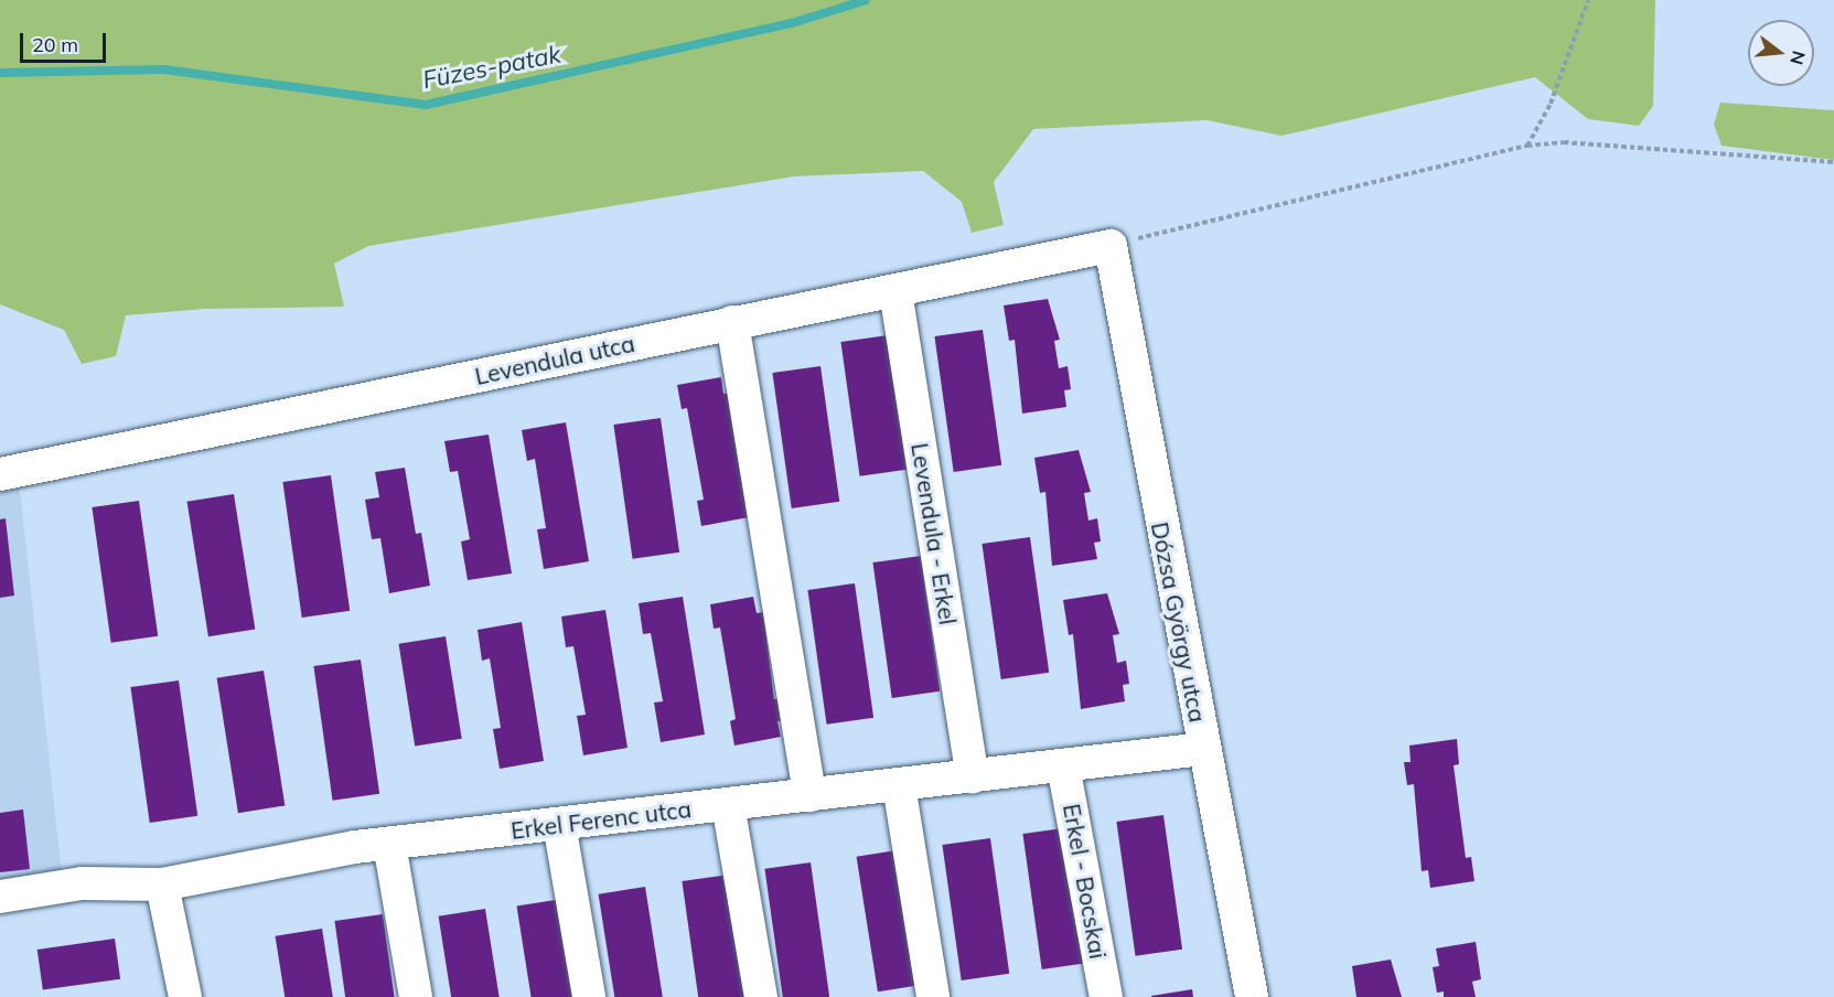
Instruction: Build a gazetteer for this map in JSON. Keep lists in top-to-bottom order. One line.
{"streets":{"street":["Levendula utca","Levendula - Erkel","Dózsa György utca","Erkel Ferenc utca","Erkel - Bocskai"]},"crossings":[["Levendula utca","Levendula - Erkel"],["Levendula utca","Dózsa György utca"],["Levendula - Erkel","Erkel Ferenc utca"],["Dózsa György utca","Erkel Ferenc utca"],["Erkel Ferenc utca","Erkel - Bocskai"]],"water":["Füzes-patak"],"scale_bar":"20 m","north":"right"}
